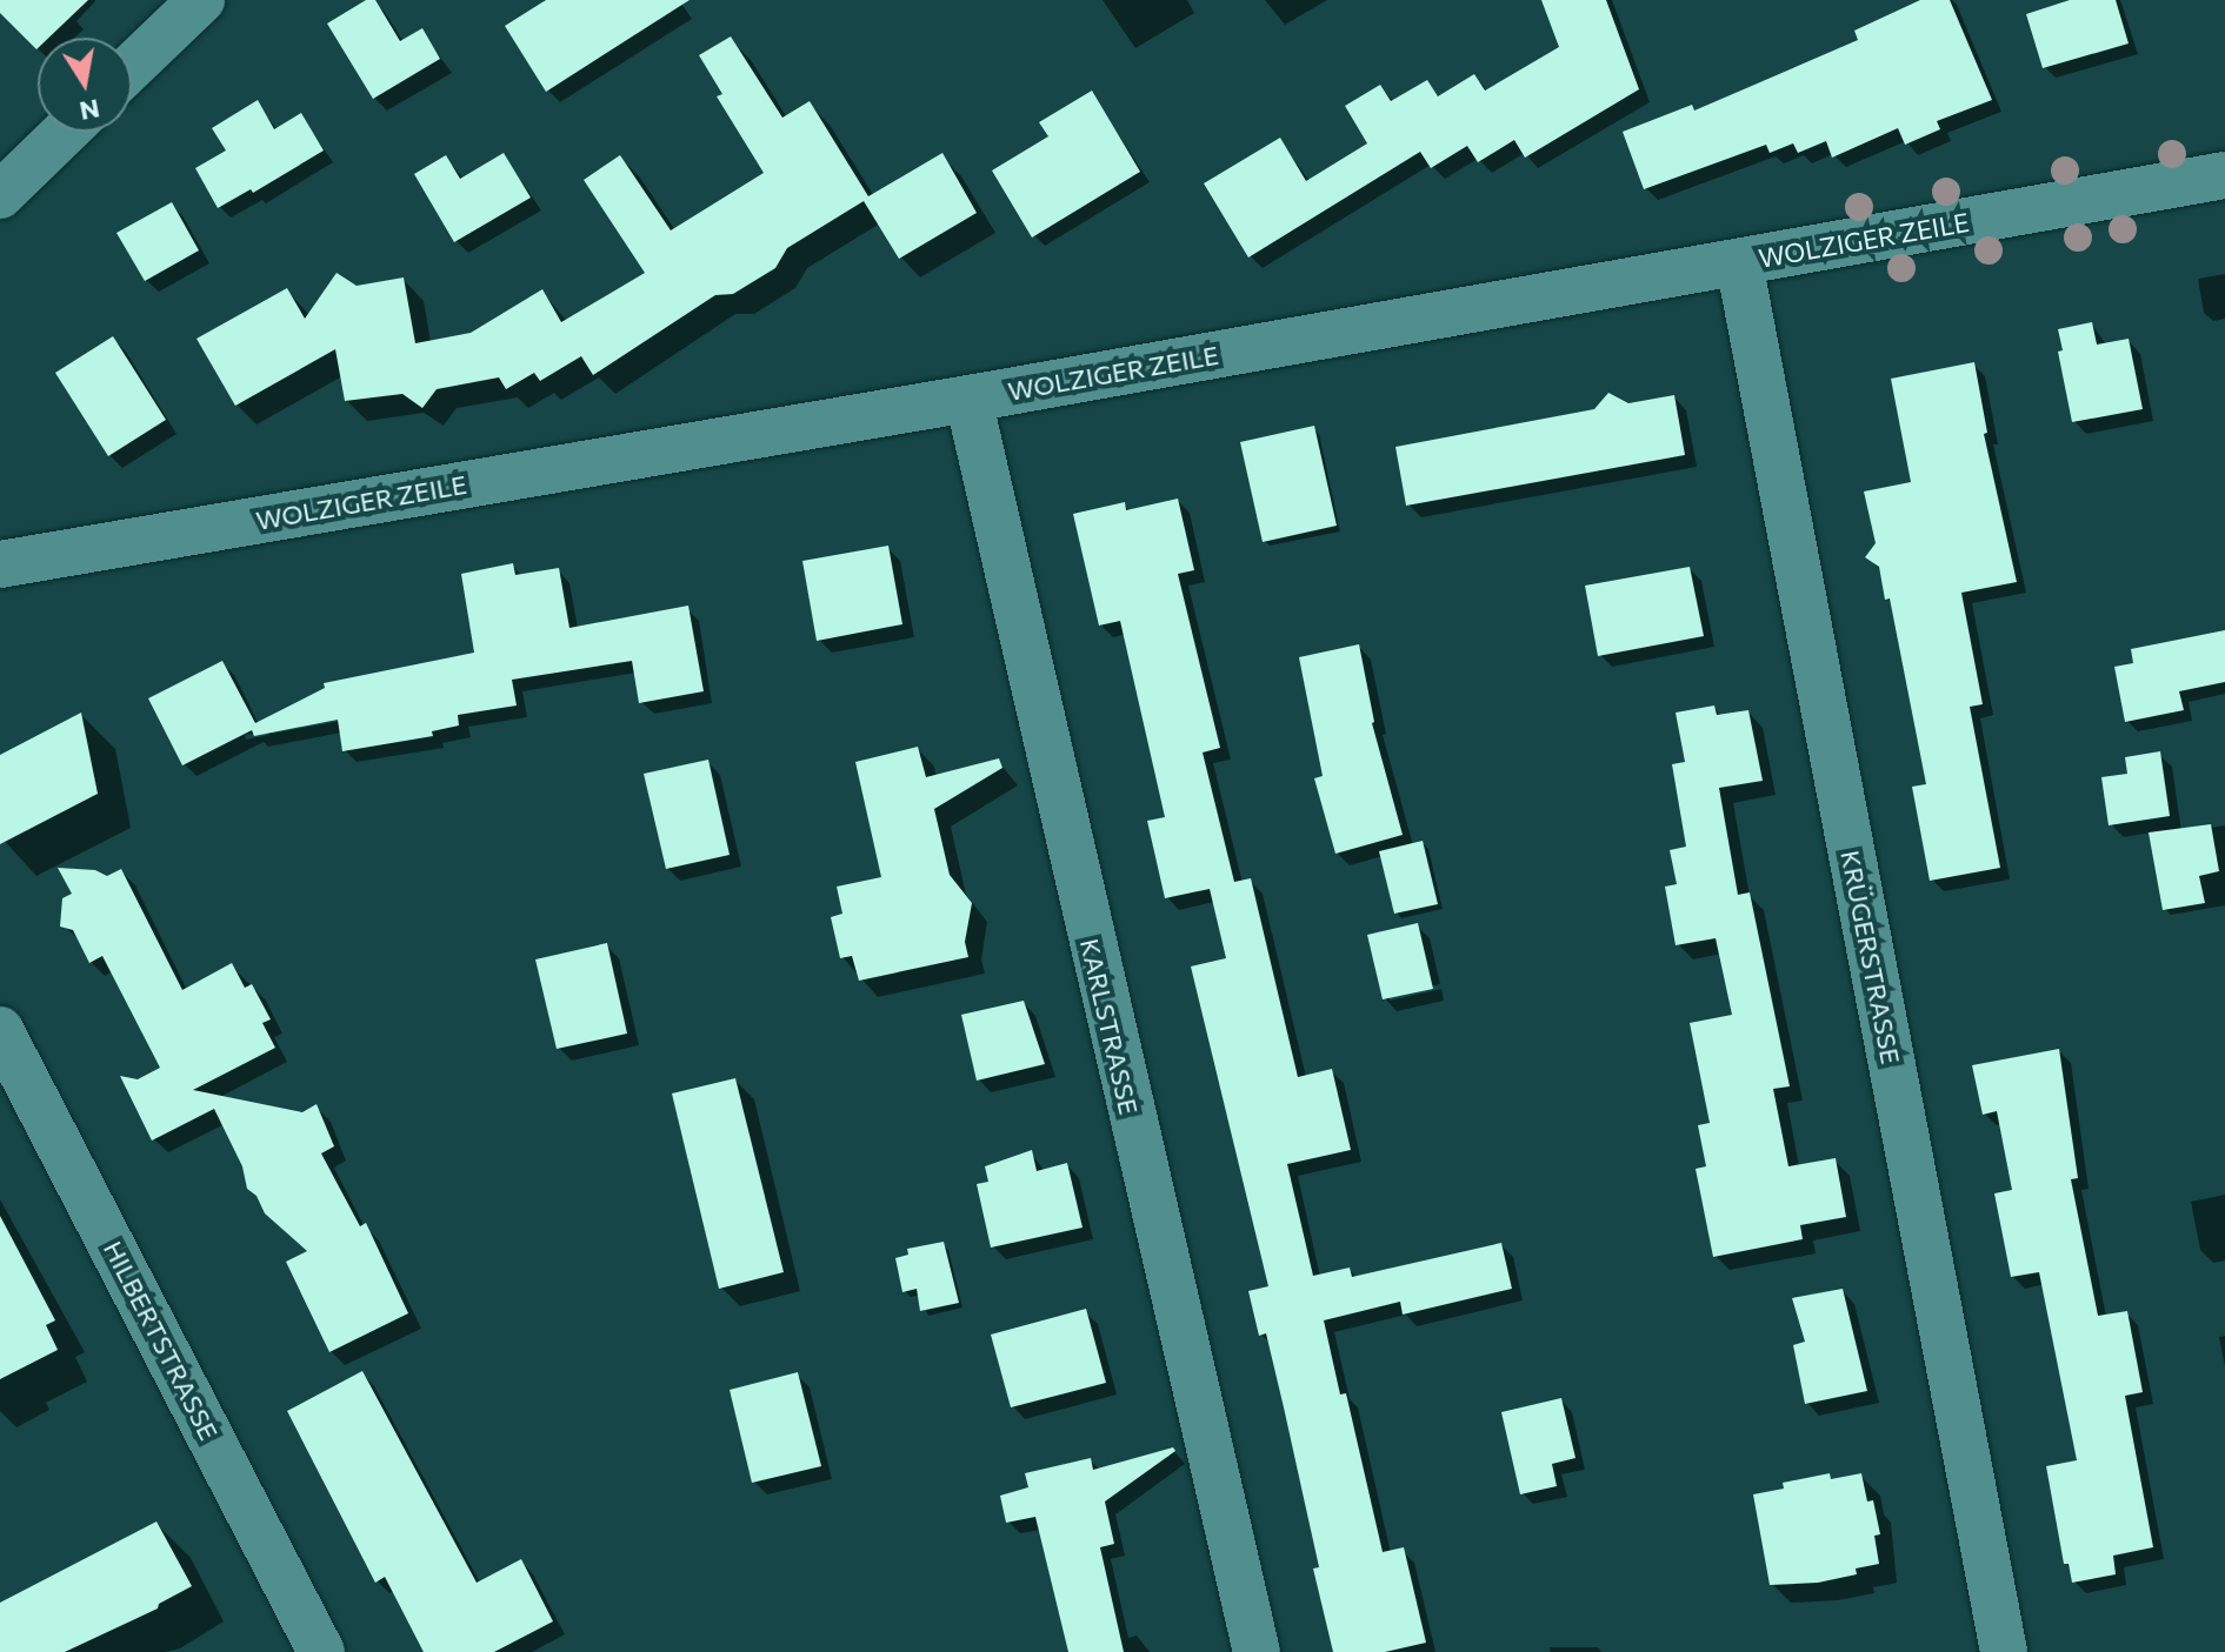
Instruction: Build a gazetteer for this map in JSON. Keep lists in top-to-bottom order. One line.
{"streets":{"street":["WOLZIGER ZEILE","KRÜGERSTRASSE","KARLSTRASSE","HILBERTSTRASSE"]},"crossings":[["WOLZIGER ZEILE","KRÜGERSTRASSE"],["WOLZIGER ZEILE","KARLSTRASSE"]],"north":"bottom"}
